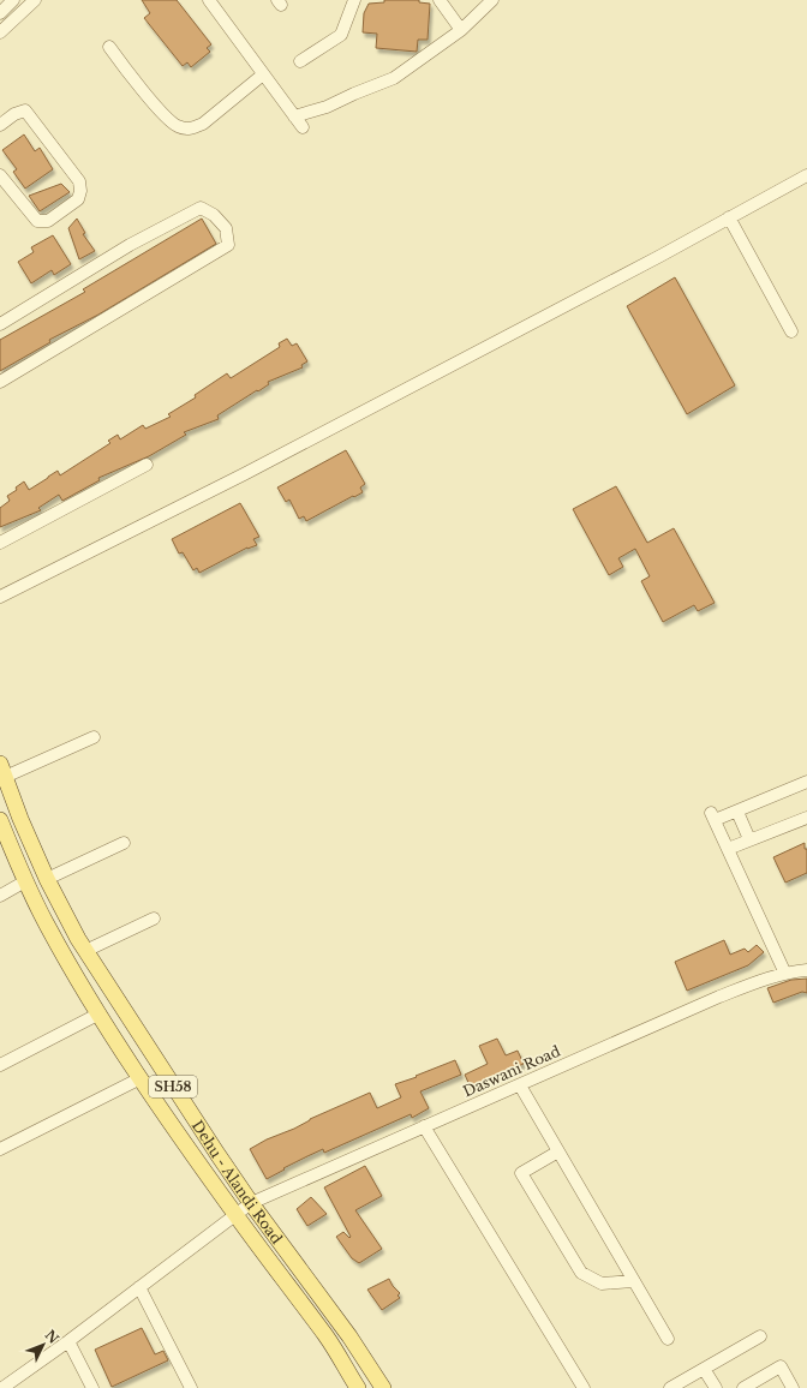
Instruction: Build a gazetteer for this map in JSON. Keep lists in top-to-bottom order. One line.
{"streets":{"main road":["SH58","Dehu - Alandi Road"],"street":["Daswani Road"]},"crossings":[["Daswani Road","Dehu - Alandi Road"]],"north":"top right"}
